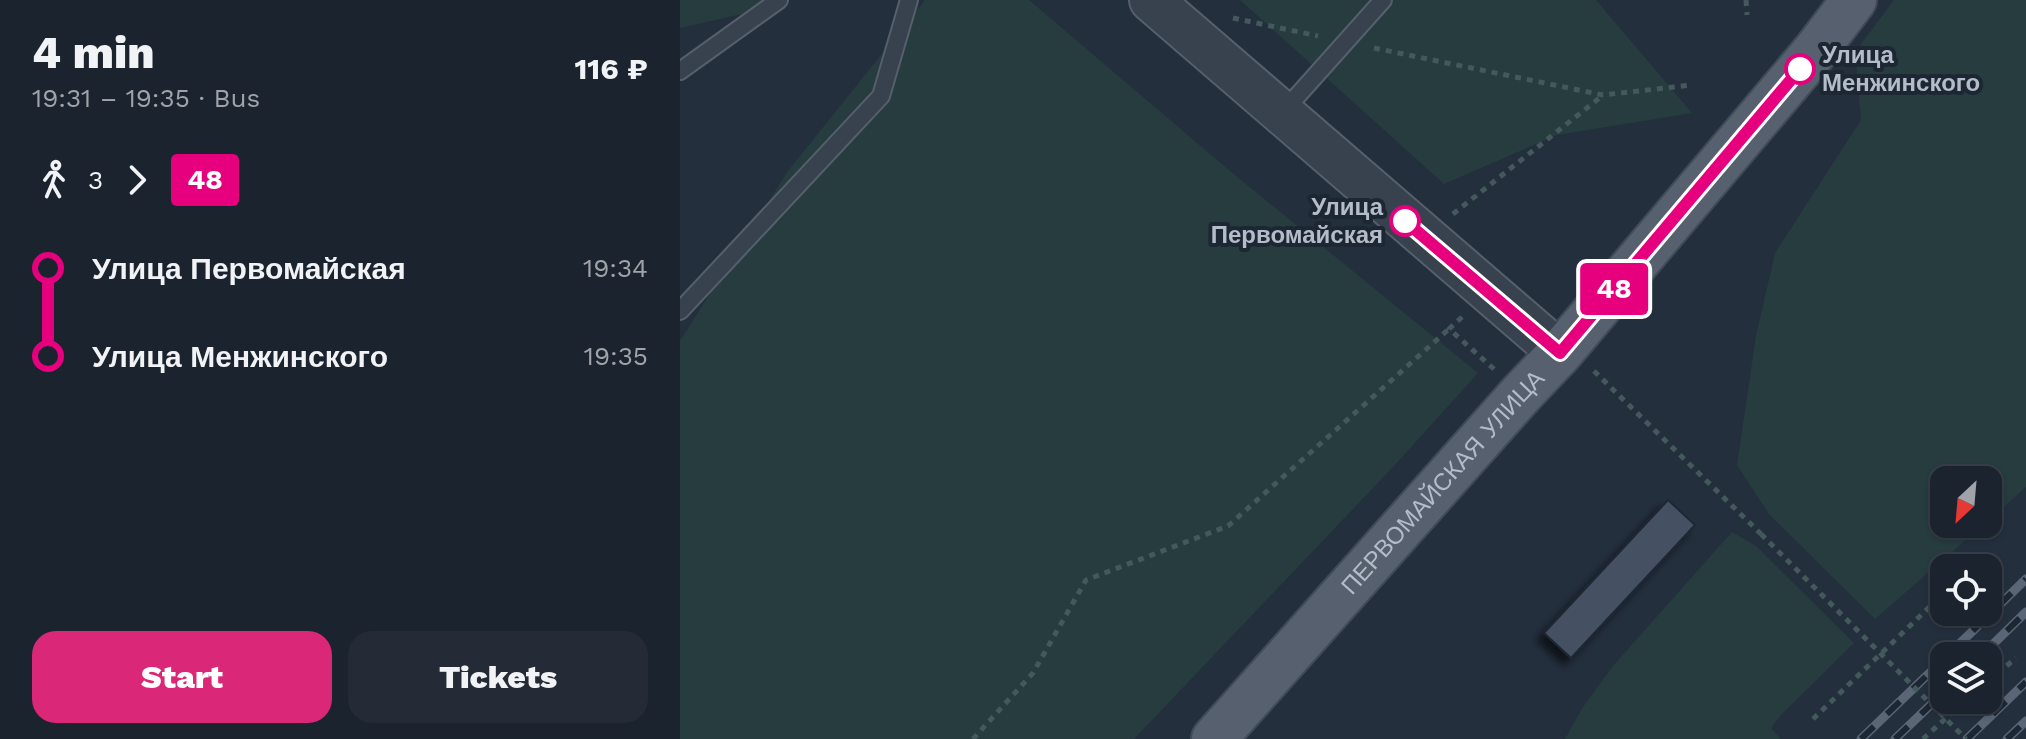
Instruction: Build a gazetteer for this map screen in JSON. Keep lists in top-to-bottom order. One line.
{"streets":{"main road":["ПЕРВОМАЙСКАЯ УЛИЦА"]},"places":["Улица Менжинского","Улица Первомайская"],"lines":["bus line 48"],"north":"bottom left","page":{"heading":["4 min","19:31 – 19:35 · Bus","116 ₽"],"on_map":"48","legs":["3","48"],"list":[{"name":"Улица Первомайская","value":"19:34"},{"name":"Улица Менжинского","value":"19:35"}],"buttons":["Start","Tickets"]}}
